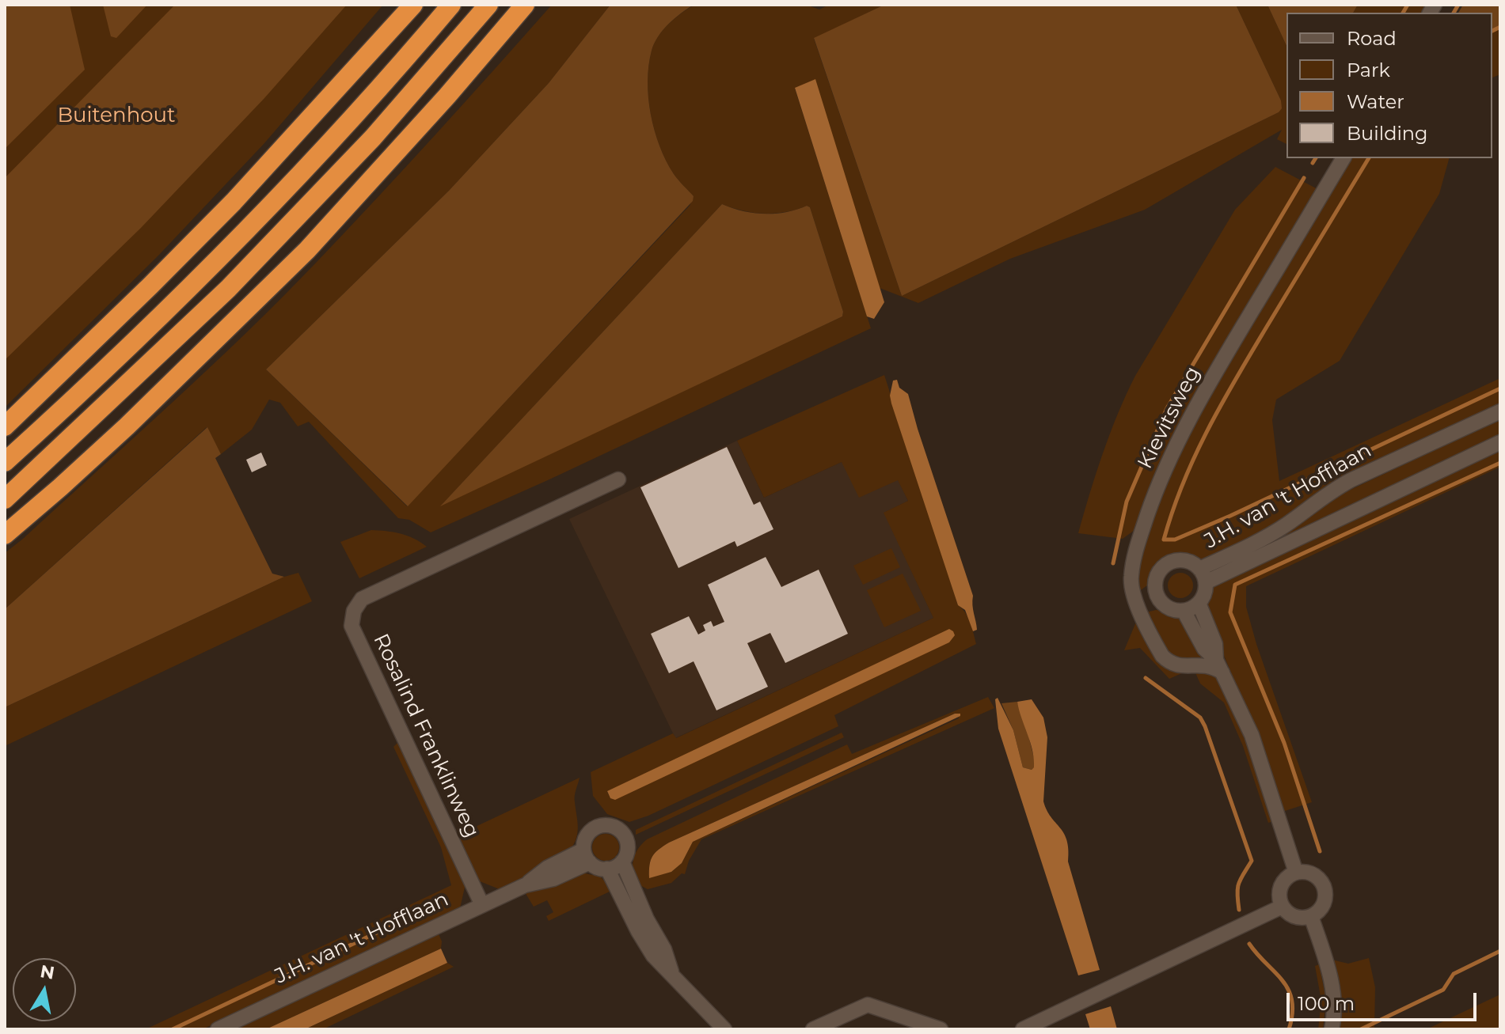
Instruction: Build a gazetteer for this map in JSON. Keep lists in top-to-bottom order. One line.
{"streets":{"street":["Kievitsweg","J.H. van 't Hofflaan","Rosalind Franklinweg"]},"crossings":[["J.H. van 't Hofflaan","Rosalind Franklinweg"]],"parks":["Buitenhout"],"legend":["Road","Park","Water","Building"],"scale_bar":"100 m","north":"top"}
